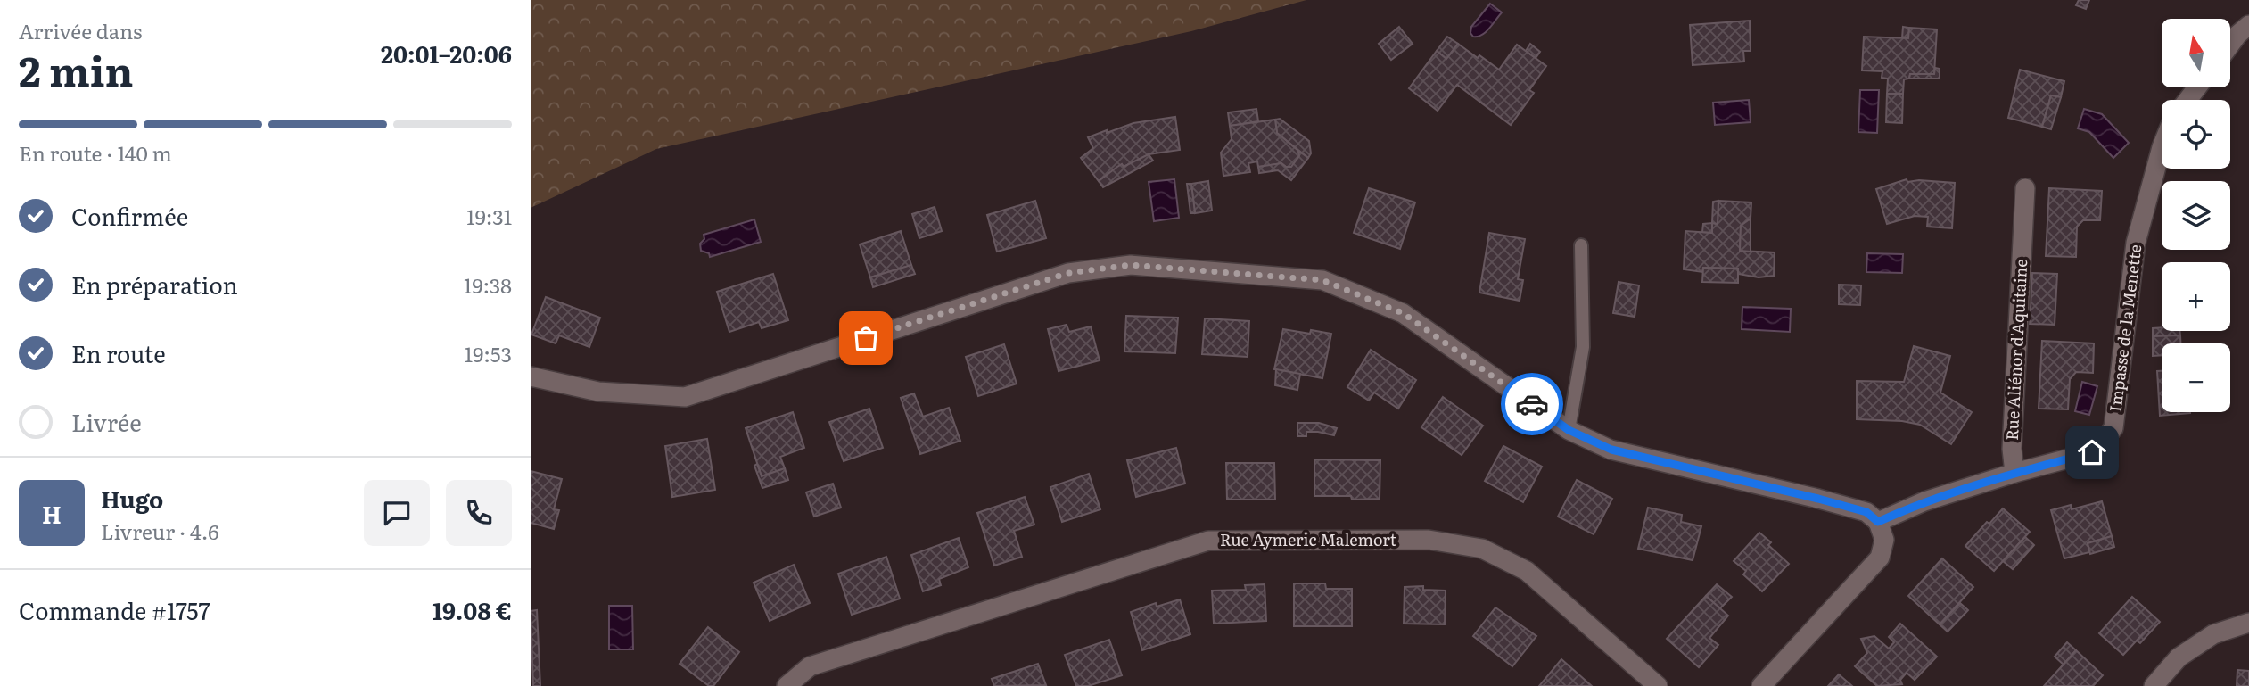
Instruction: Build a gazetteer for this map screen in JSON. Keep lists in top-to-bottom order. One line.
{"streets":{"street":["Impasse de la Menette","Rue Aliénor d'Aquitaine","Rue Aymeric Malemort"]},"crossings":[["Impasse de la Menette","Rue Aliénor d'Aquitaine"]],"north":"top","page":{"heading":["2 min","Arrivée dans","20:01–20:06"],"panel":["Hugo","Livreur · 4.6","Commande #1757","19.08 €"],"map_buttons":["+","−"],"bar":"En route · 140 m","list":[["Confirmée","19:31"],["En préparation","19:38"],["En route","19:53"],"Livrée"],"round":"H"}}
